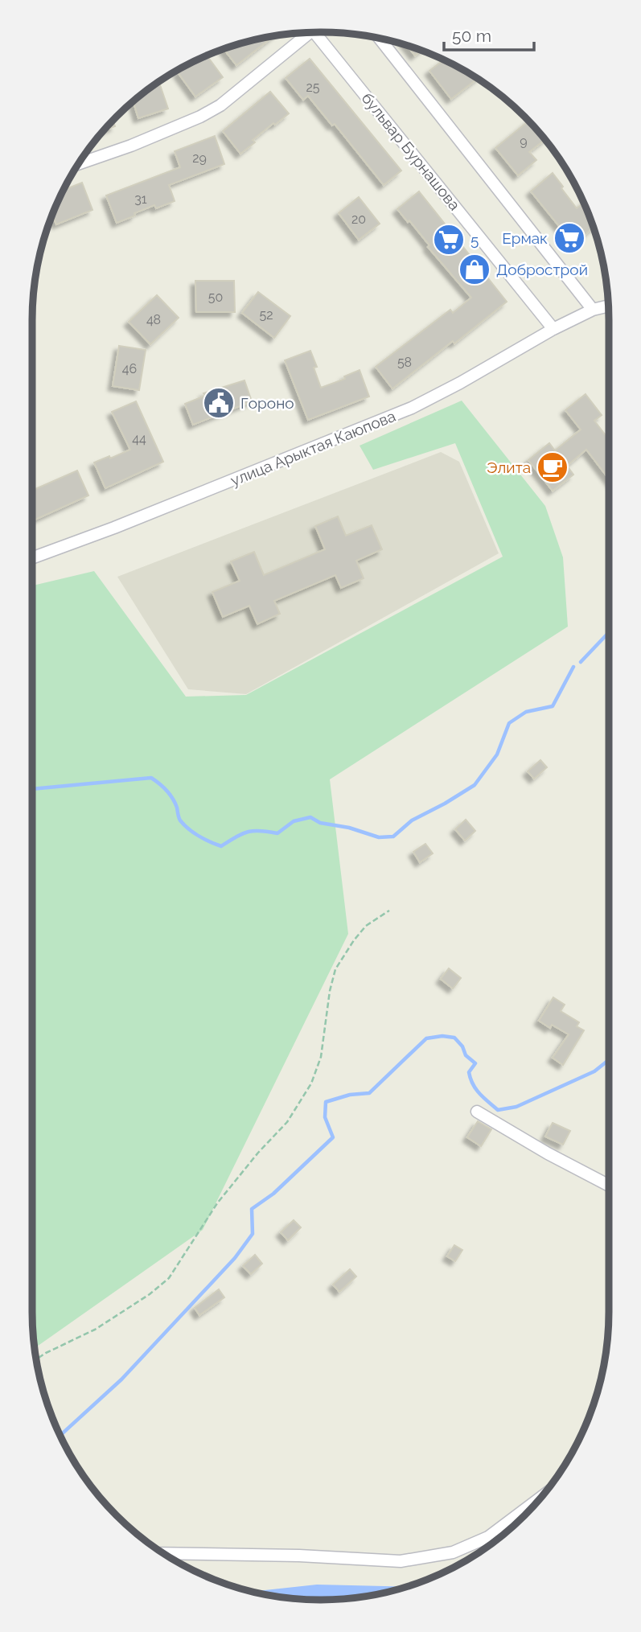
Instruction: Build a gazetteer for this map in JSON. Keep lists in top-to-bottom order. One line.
{"streets":{"street":["бульвар Бурнашова","улица Арыктая Каюпова"]},"crossings":[["бульвар Бурнашова","улица Арыктая Каюпова"]],"places":{"supermarket":["Ермак","5"],"shop":["Добрострой"],"public building":["Гороно"],"cafe":["Элита"]},"house_numbers":["25","9","29","31","20","50","52","48","58","46","44"],"scale_bar":"50 m"}
